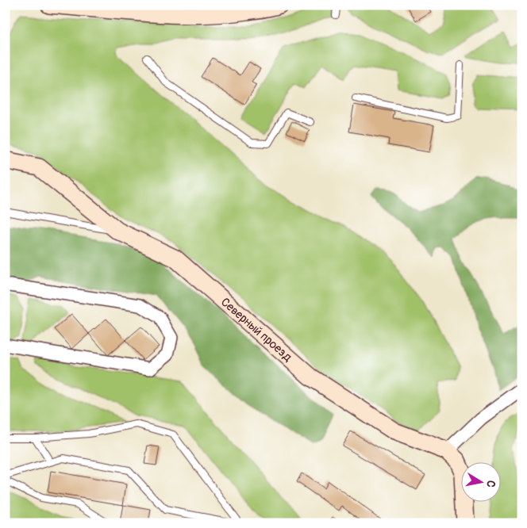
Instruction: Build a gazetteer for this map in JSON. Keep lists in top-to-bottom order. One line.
{"streets":{"street":["Северный проезд"]},"north":"right"}
